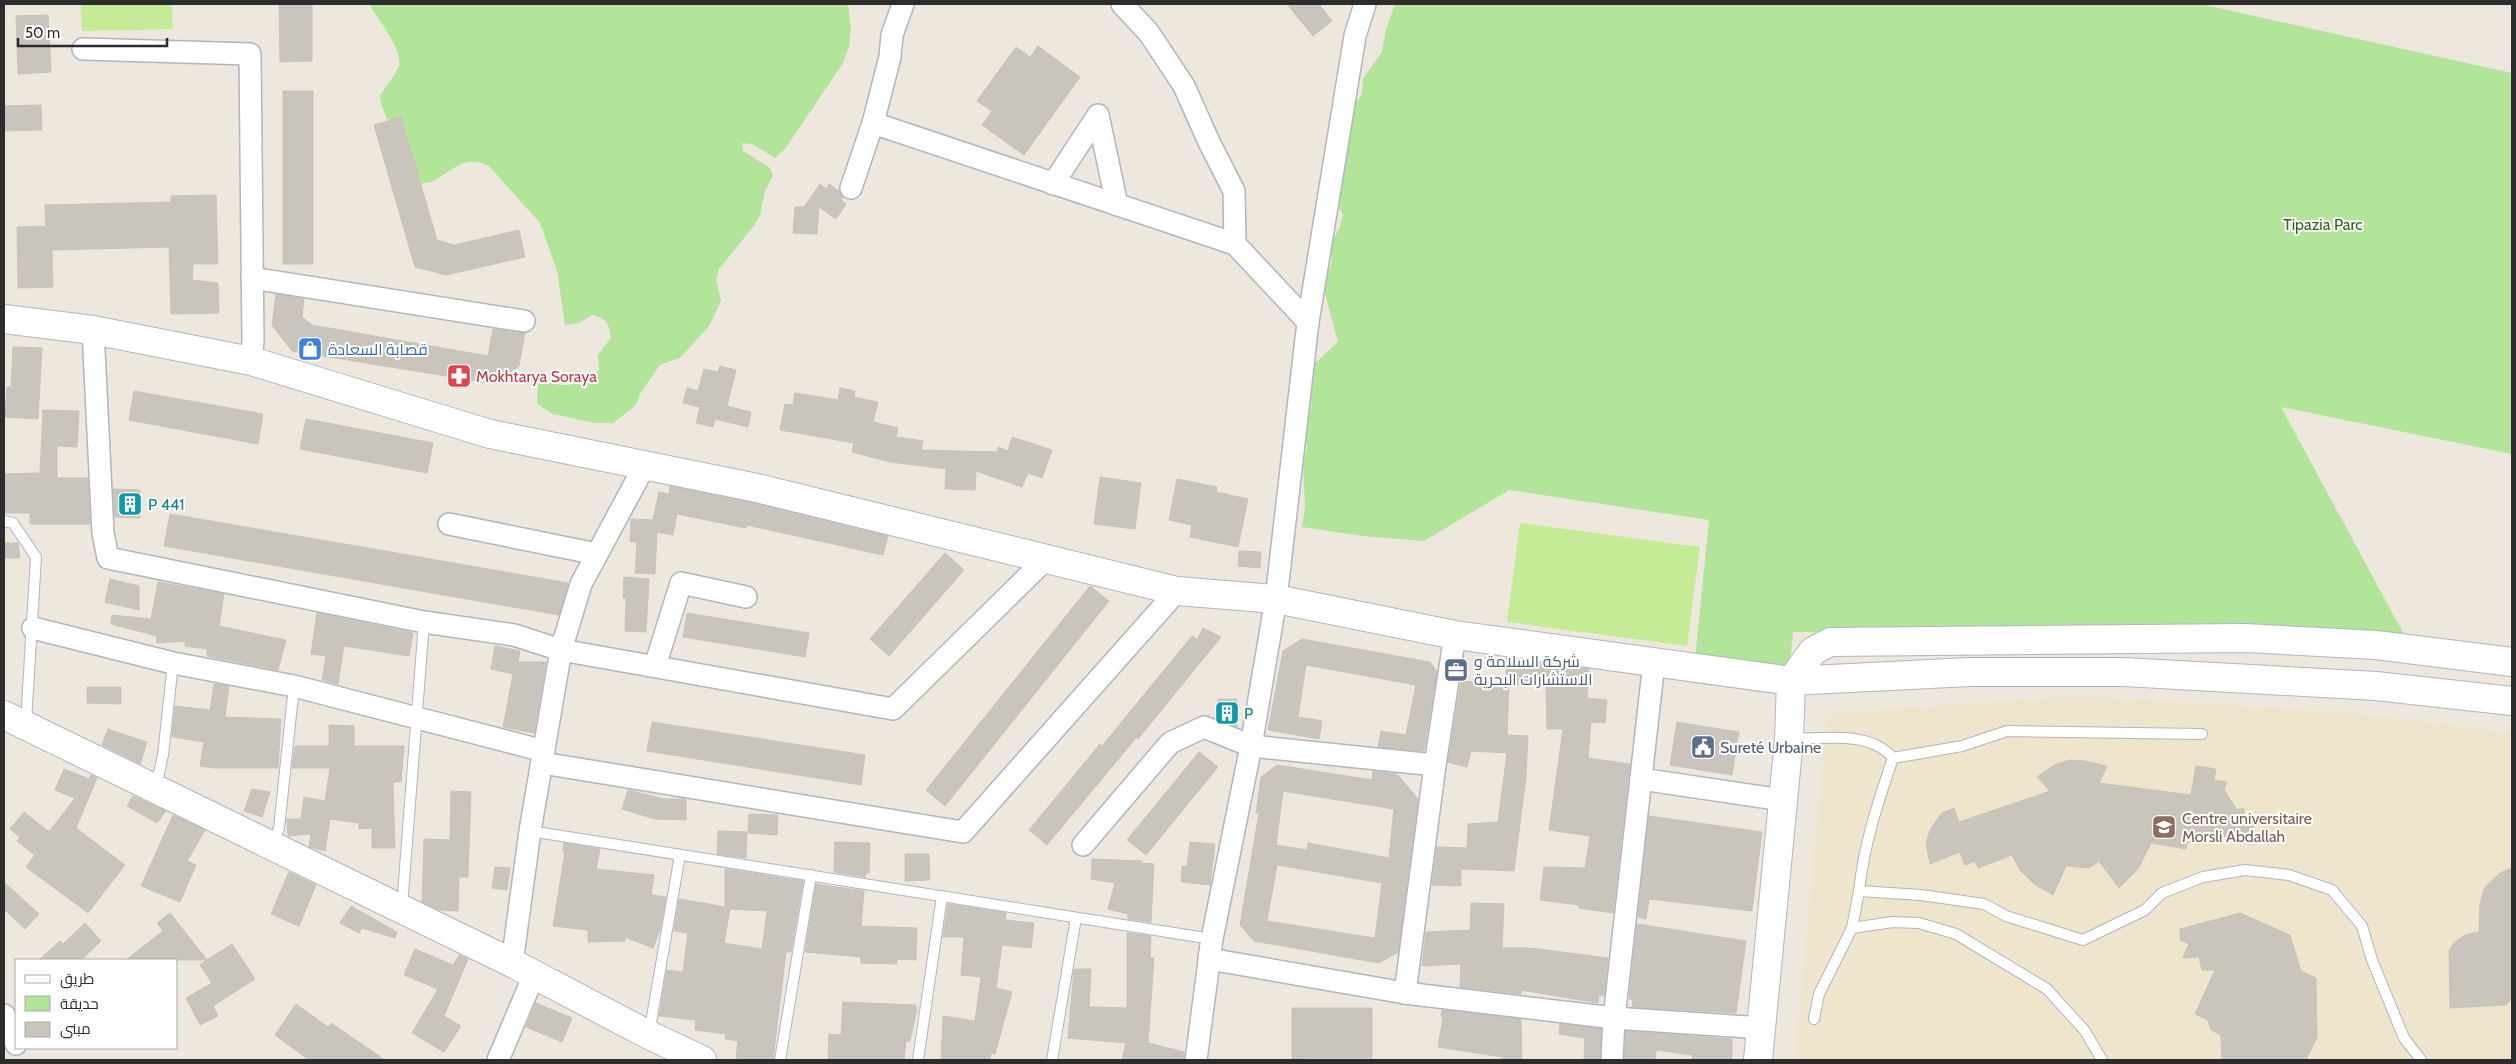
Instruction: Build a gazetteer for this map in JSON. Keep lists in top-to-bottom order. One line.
{"parks":["Tipazia Parc"],"places":{"shop":["قصابة السعادة"],"pharmacy":["Mokhtarya Soraya"],"building":["P 441","P"],"office":["شركة السلامة و الاستشارات البحرية"],"public building":["Sureté Urbaine"],"school or university":["Centre universitaire Morsli Abdallah"]},"legend":["طريق","حديقة","مبنى"],"scale_bar":"50 m"}
